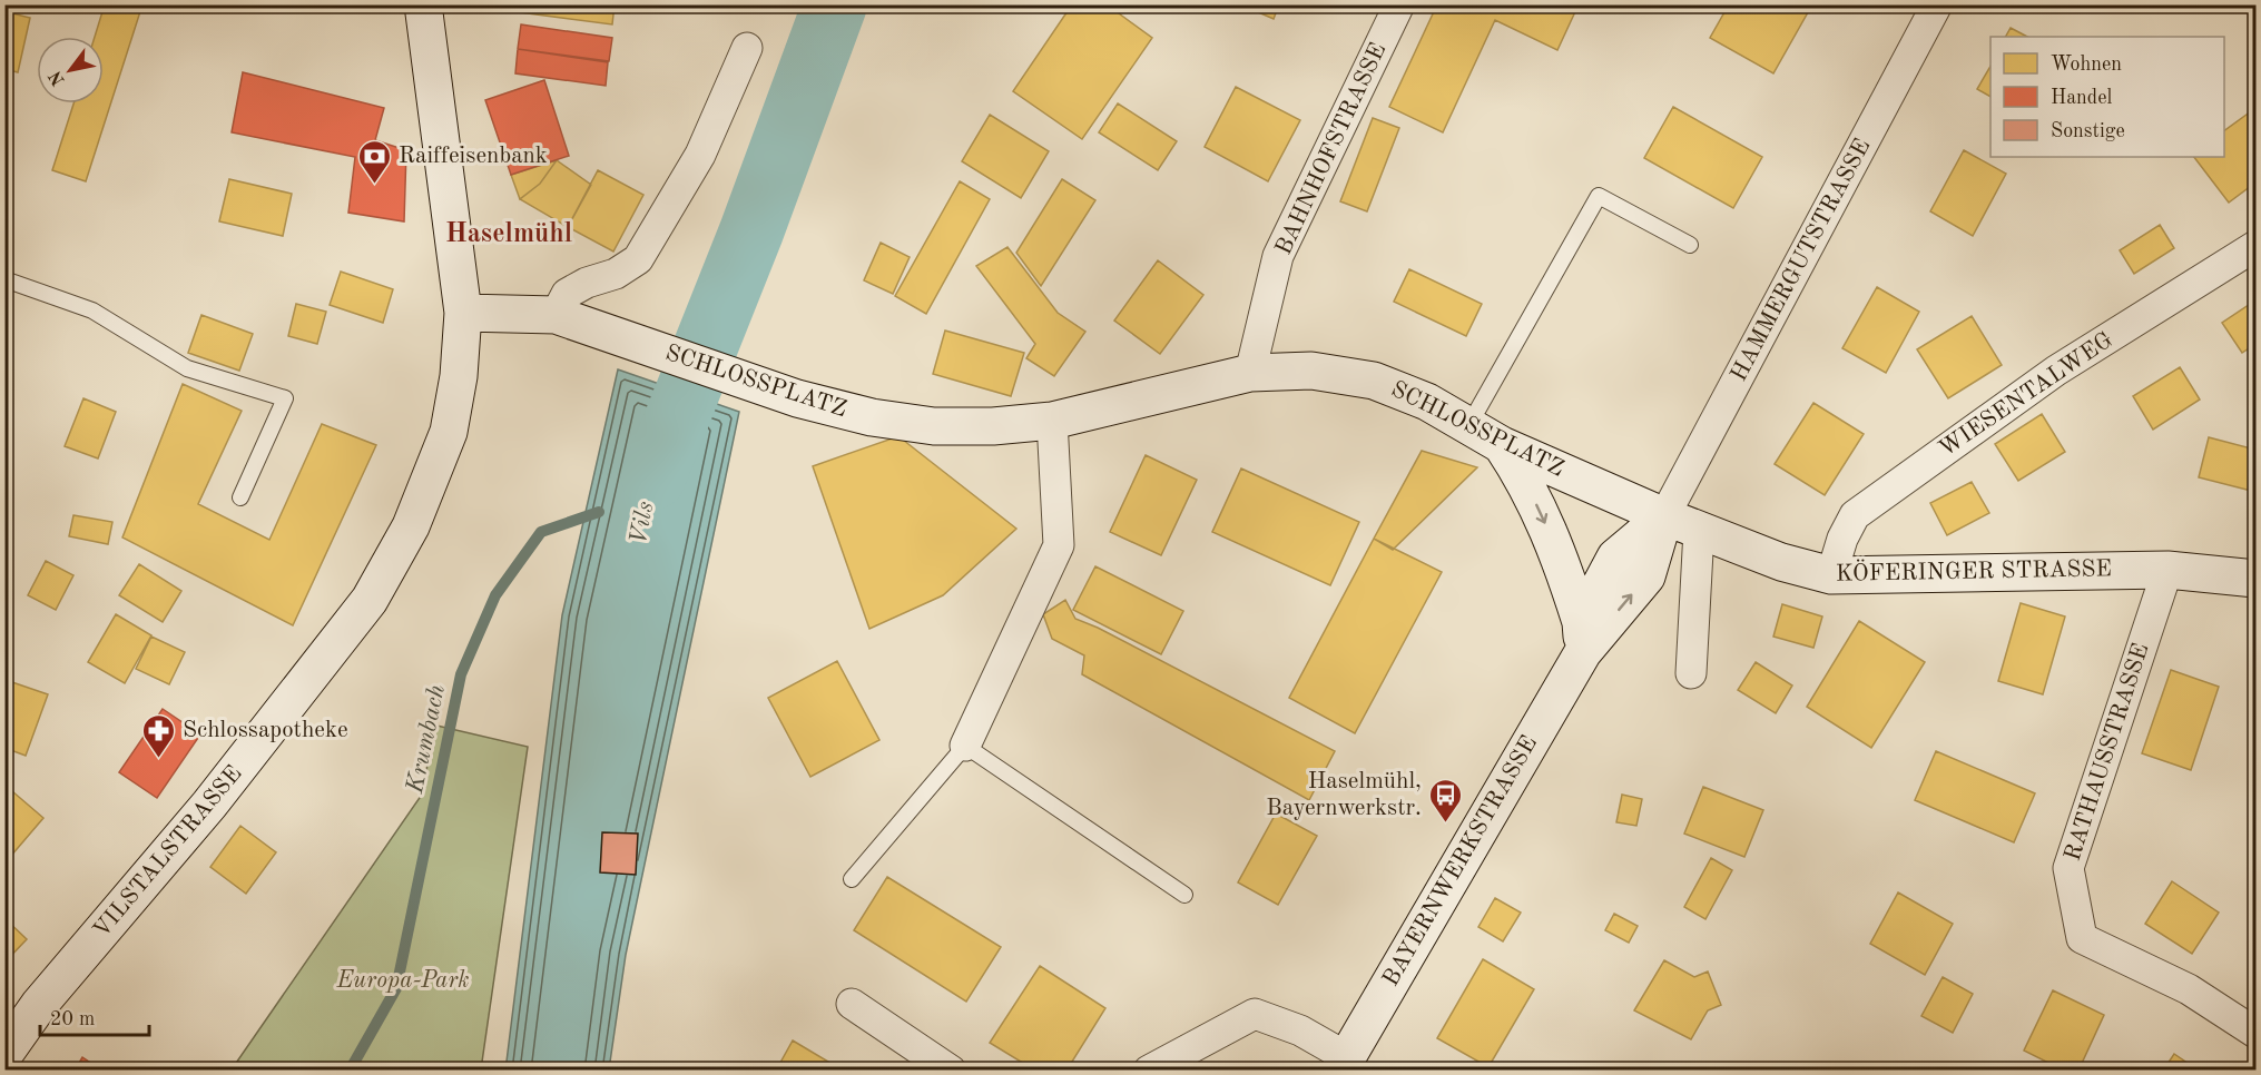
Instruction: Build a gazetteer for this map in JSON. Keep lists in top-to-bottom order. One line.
{"streets":{"street":["BAHNHOFSTRASSE","HAMMERGUTSTRASSE","SCHLOSSPLATZ","WIESENTALWEG","KÖFERINGER STRASSE","RATHAUSSTRASSE","VILSTALSTRASSE","BAYERNWERKSTRASSE"]},"crossings":[["BAHNHOFSTRASSE","SCHLOSSPLATZ"],["HAMMERGUTSTRASSE","SCHLOSSPLATZ"],["HAMMERGUTSTRASSE","BAYERNWERKSTRASSE"],["SCHLOSSPLATZ","KÖFERINGER STRASSE"],["SCHLOSSPLATZ","VILSTALSTRASSE"],["SCHLOSSPLATZ","BAYERNWERKSTRASSE"],["WIESENTALWEG","KÖFERINGER STRASSE"],["KÖFERINGER STRASSE","RATHAUSSTRASSE"]],"districts":["Haselmühl"],"water":["Vils","Krumbach"],"parks":["Europa-Park"],"places":{"bank":["Raiffeisenbank"],"pharmacy":["Schlossapotheke"],"bus stop":["Haselmühl, Bayernwerkstr."]},"legend":["Wohnen","Handel","Sonstige"],"scale_bar":"20 m","north":"bottom left"}
